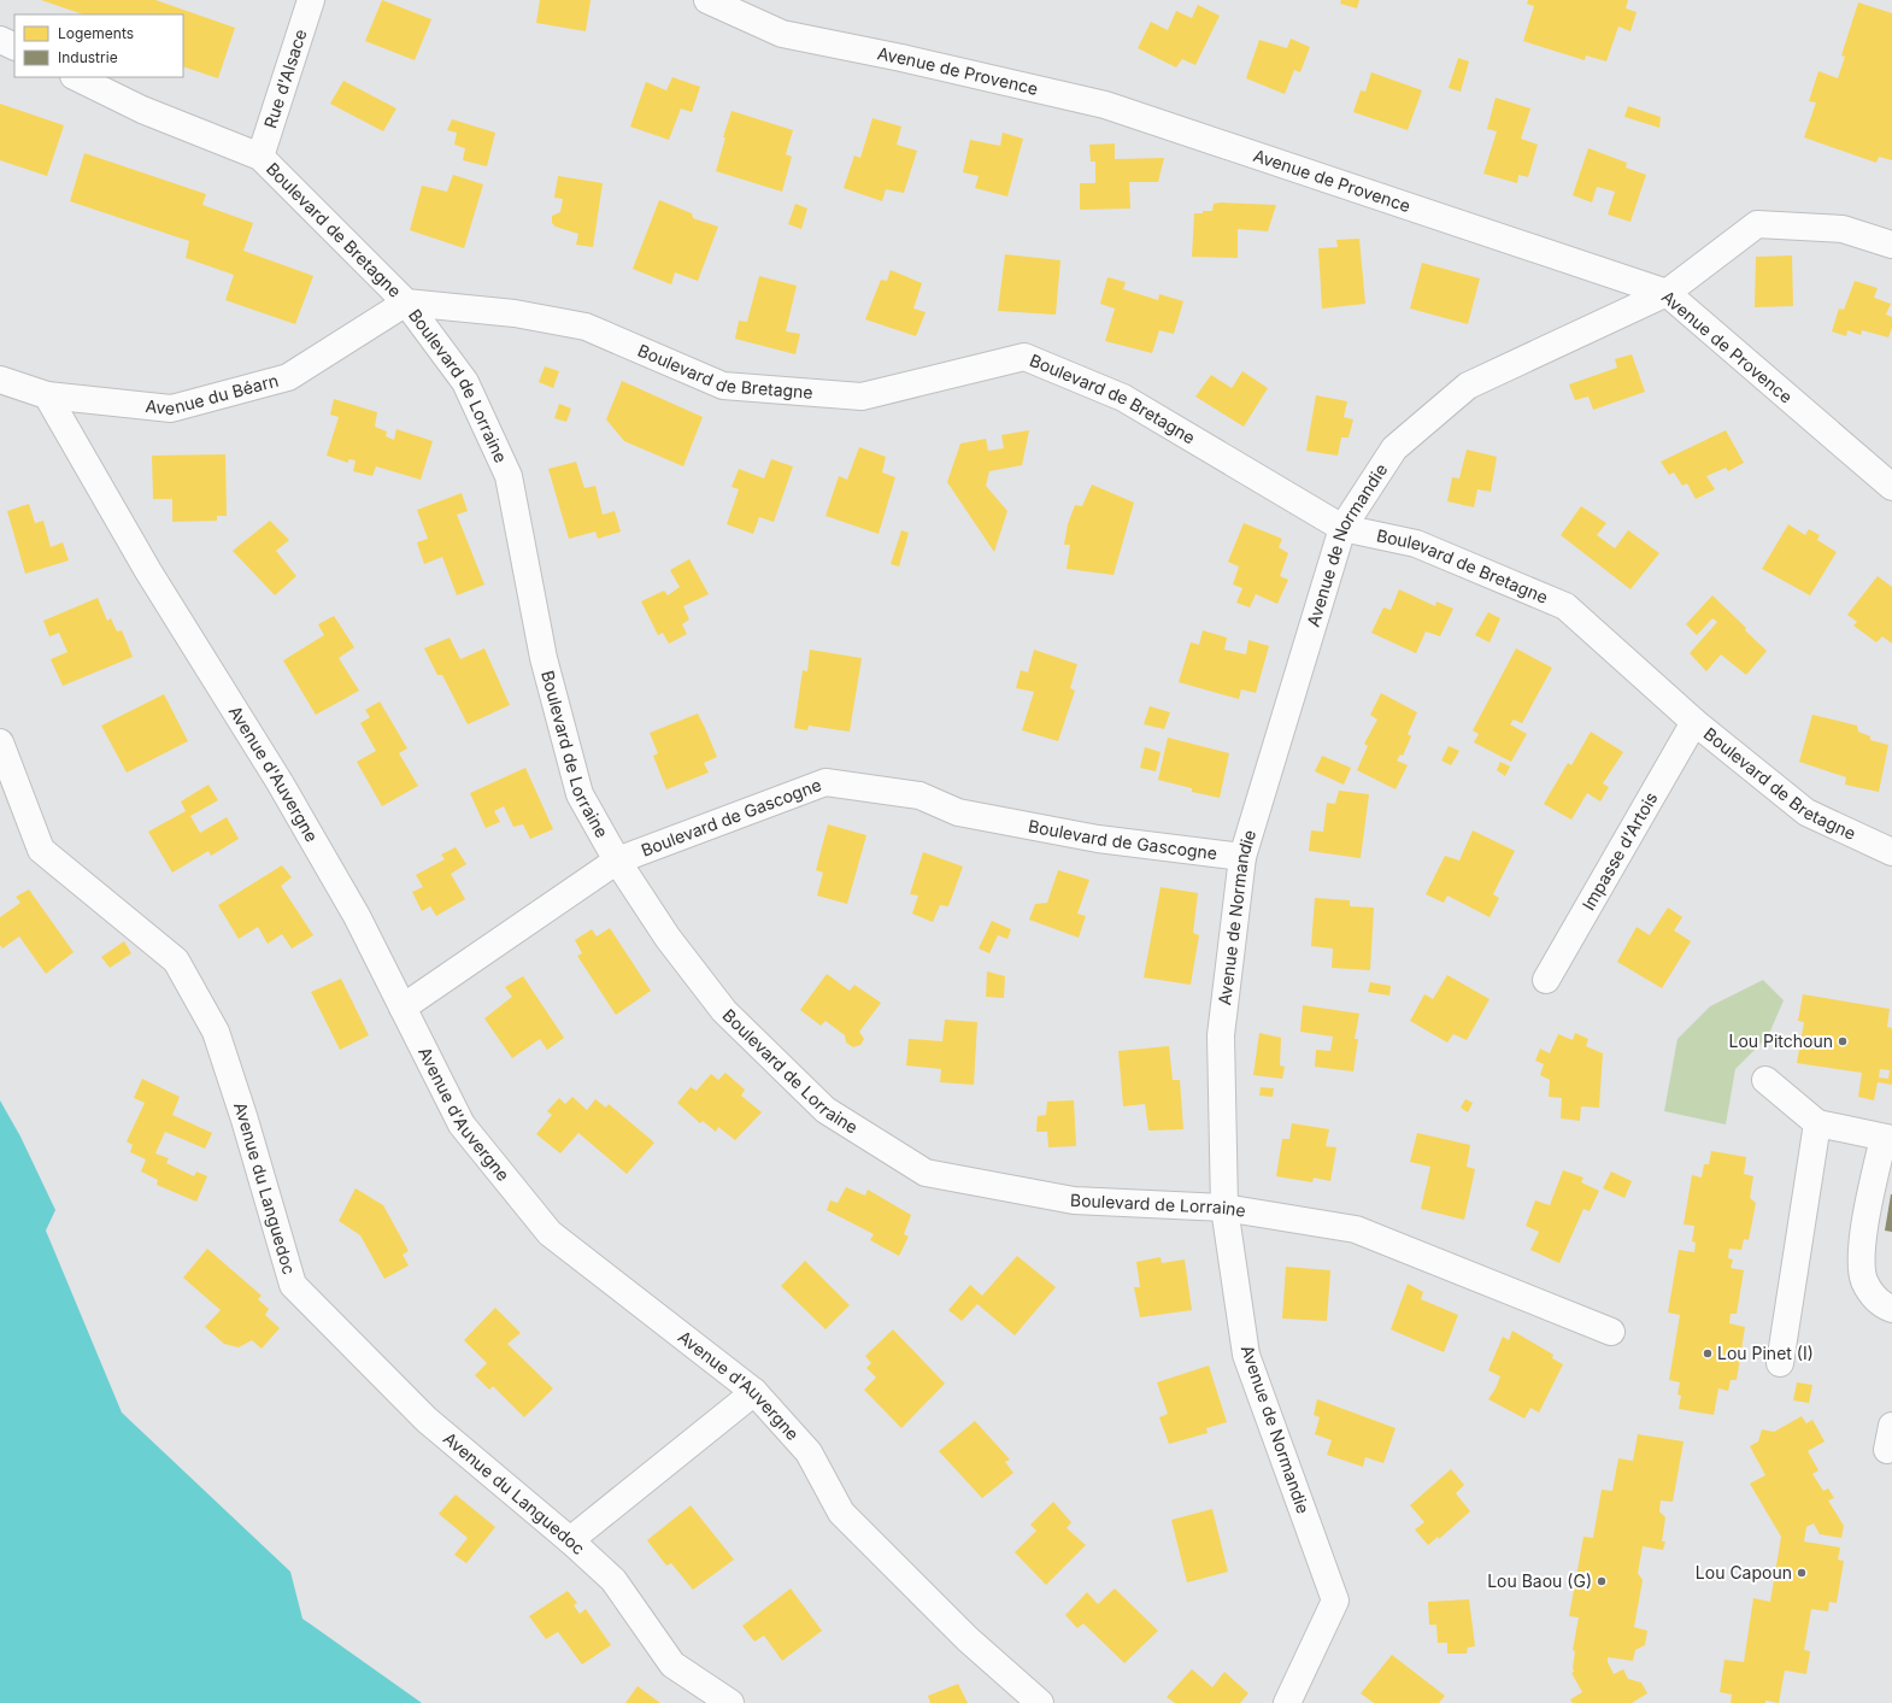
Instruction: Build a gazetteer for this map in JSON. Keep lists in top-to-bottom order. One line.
{"streets":{"street":["Avenue de Provence","Rue d'Alsace","Boulevard de Bretagne","Boulevard de Lorraine","Avenue du Béarn","Avenue de Normandie","Avenue d'Auvergne","Boulevard de Gascogne","Impasse d'Artois","Avenue du Languedoc"]},"crossings":[["Avenue de Provence","Avenue de Normandie"],["Rue d'Alsace","Boulevard de Bretagne"],["Boulevard de Bretagne","Boulevard de Lorraine"],["Boulevard de Bretagne","Avenue du Béarn"],["Boulevard de Bretagne","Avenue de Normandie"],["Boulevard de Bretagne","Impasse d'Artois"],["Boulevard de Lorraine","Avenue du Béarn"],["Boulevard de Lorraine","Avenue de Normandie"],["Boulevard de Lorraine","Boulevard de Gascogne"],["Avenue du Béarn","Avenue d'Auvergne"],["Avenue de Normandie","Boulevard de Gascogne"],["Avenue d'Auvergne","Boulevard de Gascogne"]],"places":["Lou Pitchoun","Lou Pinet (I)","Lou Capoun","Lou Baou (G)"],"legend":["Logements","Industrie"]}
